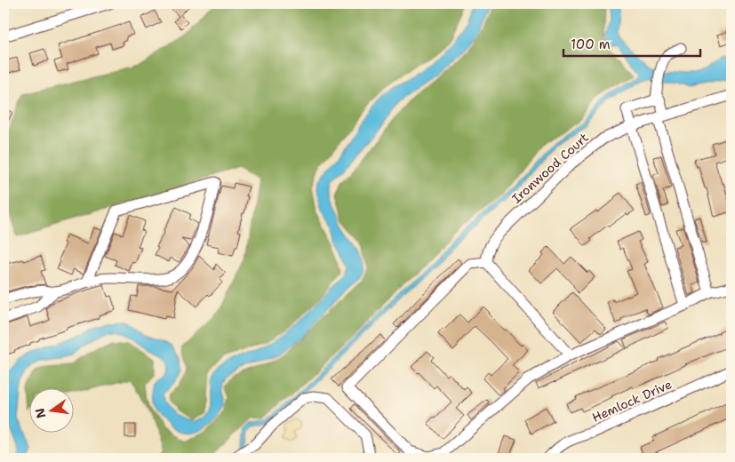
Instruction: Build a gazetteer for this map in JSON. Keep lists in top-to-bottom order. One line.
{"streets":{"street":["Ironwood Court","Hemlock Drive"]},"scale_bar":"100 m","north":"left"}
